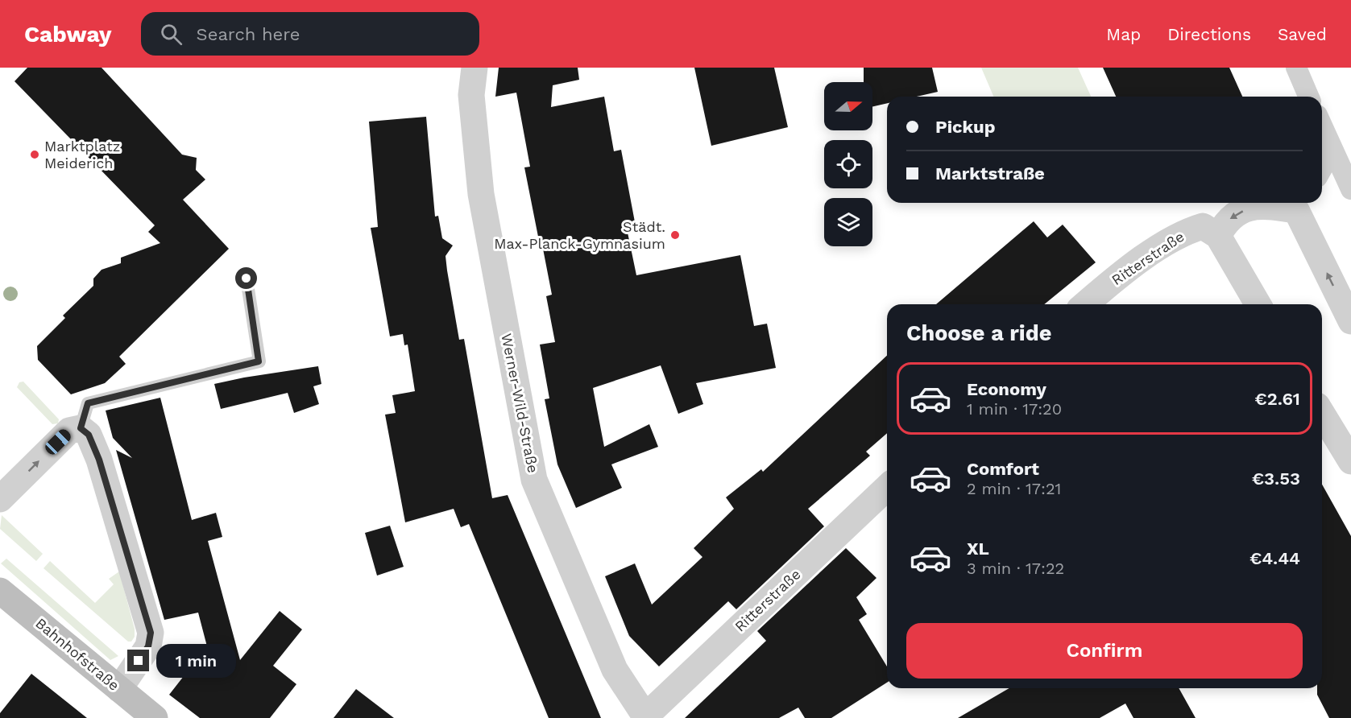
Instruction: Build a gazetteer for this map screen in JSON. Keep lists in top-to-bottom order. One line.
{"streets":{"main road":["Bahnhofstraße"],"street":["Ritterstraße","Werner-Wild-Straße"]},"crossings":[["Ritterstraße","Werner-Wild-Straße"]],"places":["Marktplatz Meiderich","Städt. Max-Planck-Gymnasium"],"north":"right","page":{"header":"Cabway","search":"Search here","nav":["Map","Directions","Saved"],"banner":["Pickup","Marktstraße"],"heading":"Choose a ride","list":[{"name":"Economy","note":"1 min · 17:20","value":"€2.61"},{"name":"Comfort","note":"2 min · 17:21","value":"€3.53"},{"name":"XL","note":"3 min · 17:22","value":"€4.44"}],"buttons":"Confirm","bubble":"1 min"}}
